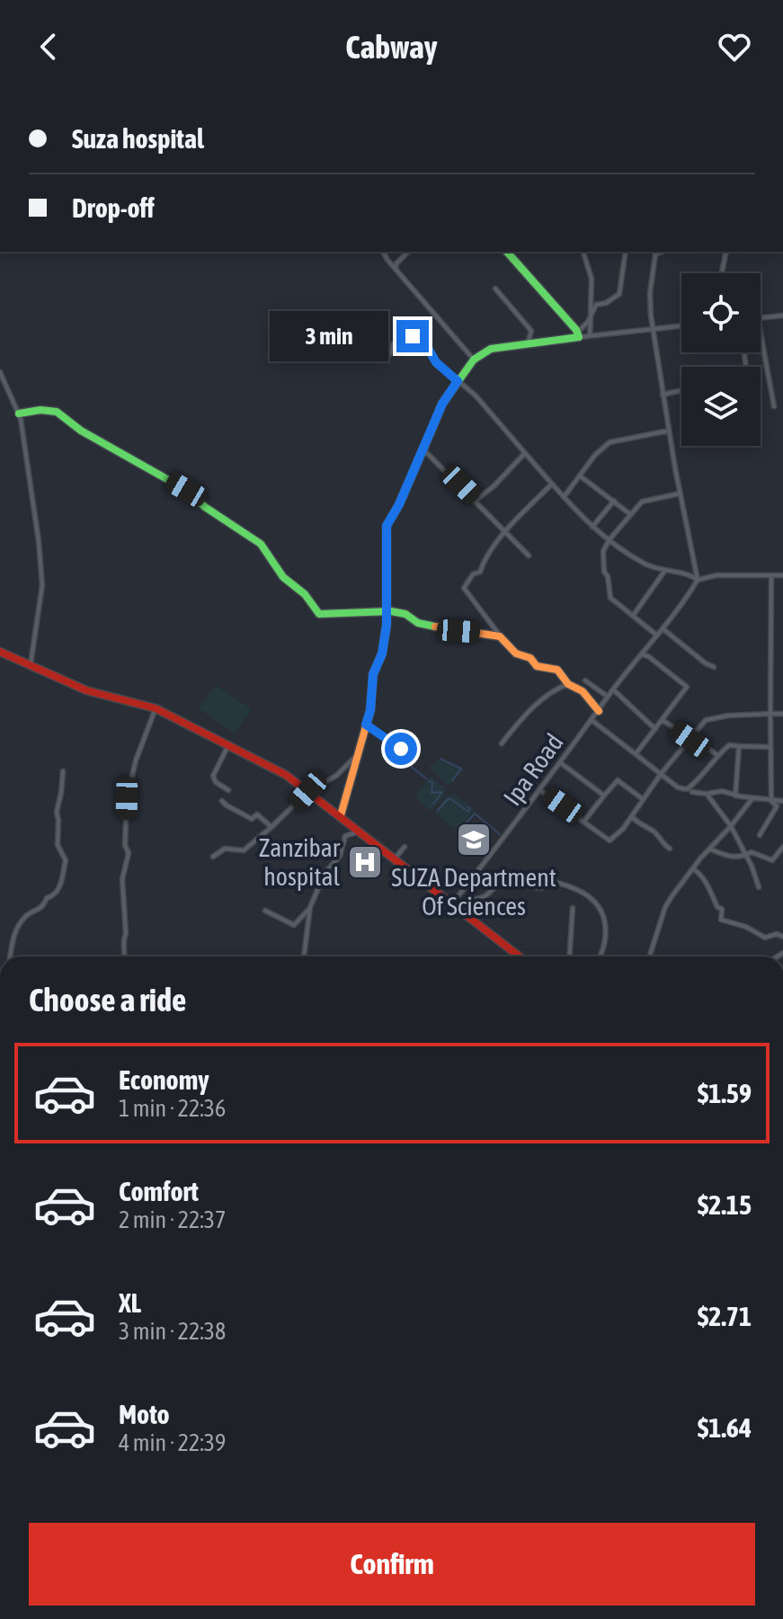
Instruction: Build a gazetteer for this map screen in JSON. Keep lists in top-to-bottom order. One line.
{"streets":{"street":["Ipa Road"]},"places":{"school or university":["SUZA Department Of Sciences"],"hospital":["Zanzibar hospital"]},"page":{"header":"Cabway","banner":["Suza hospital","Drop-off"],"bubble":"3 min","heading":"Choose a ride","list":[{"name":"Economy","note":"1 min · 22:36","value":"$1.59"},{"name":"Comfort","note":"2 min · 22:37","value":"$2.15"},{"name":"XL","note":"3 min · 22:38","value":"$2.71"},{"name":"Moto","note":"4 min · 22:39","value":"$1.64"}],"buttons":"Confirm"}}
